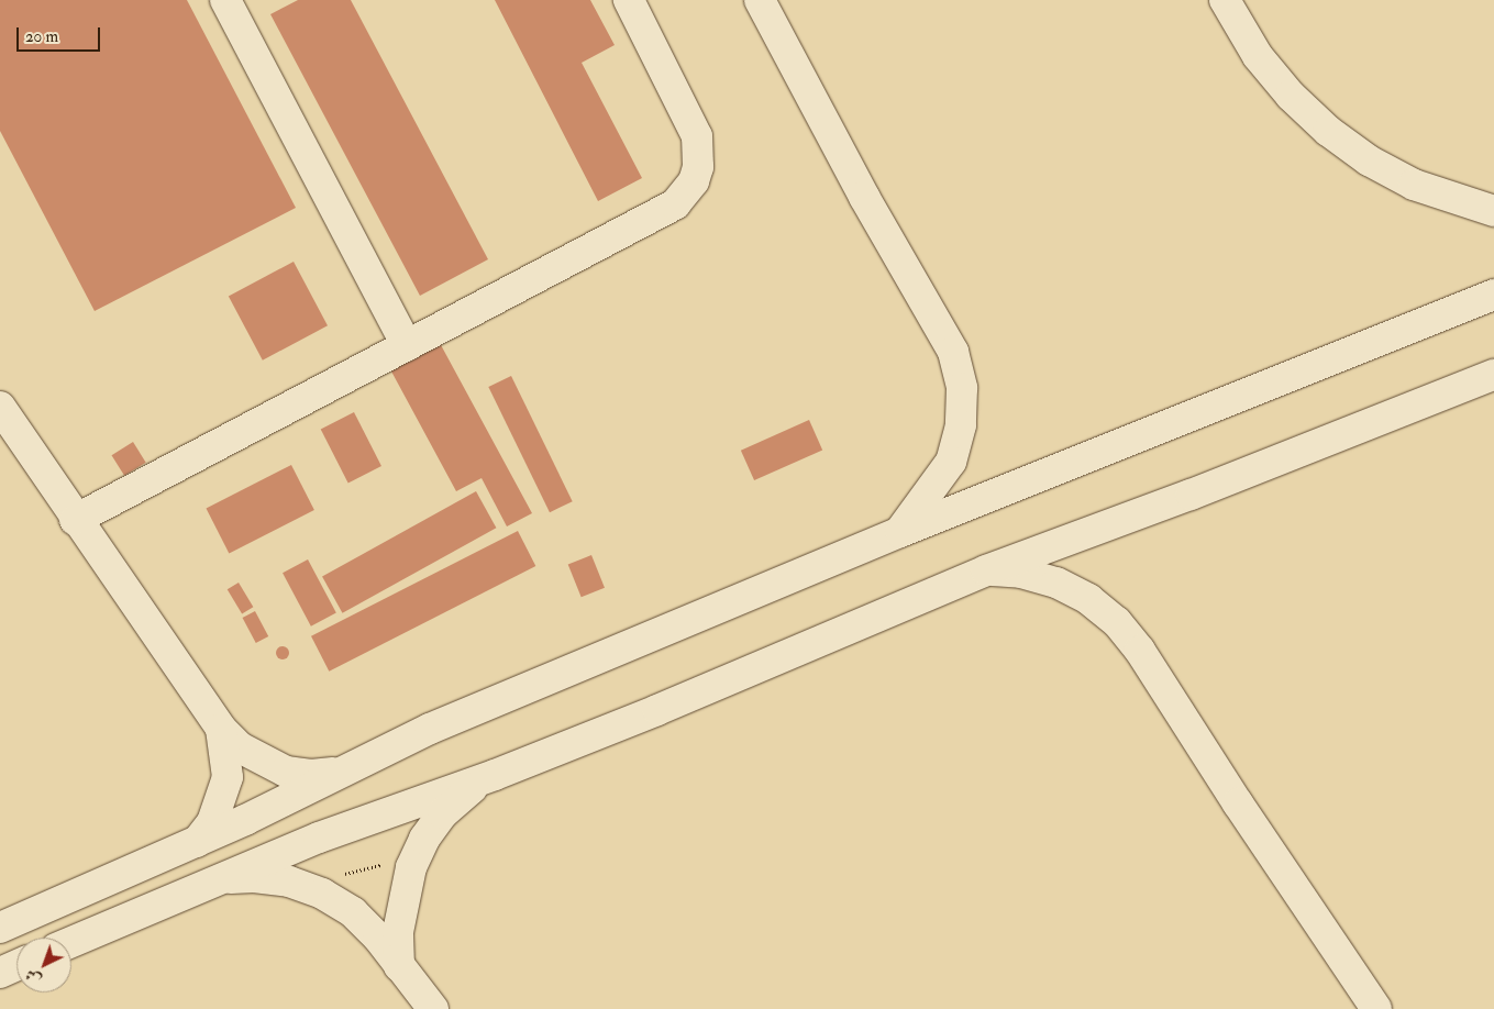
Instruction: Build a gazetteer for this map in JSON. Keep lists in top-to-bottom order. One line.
{"scale_bar":"20 m","north":"bottom left"}
